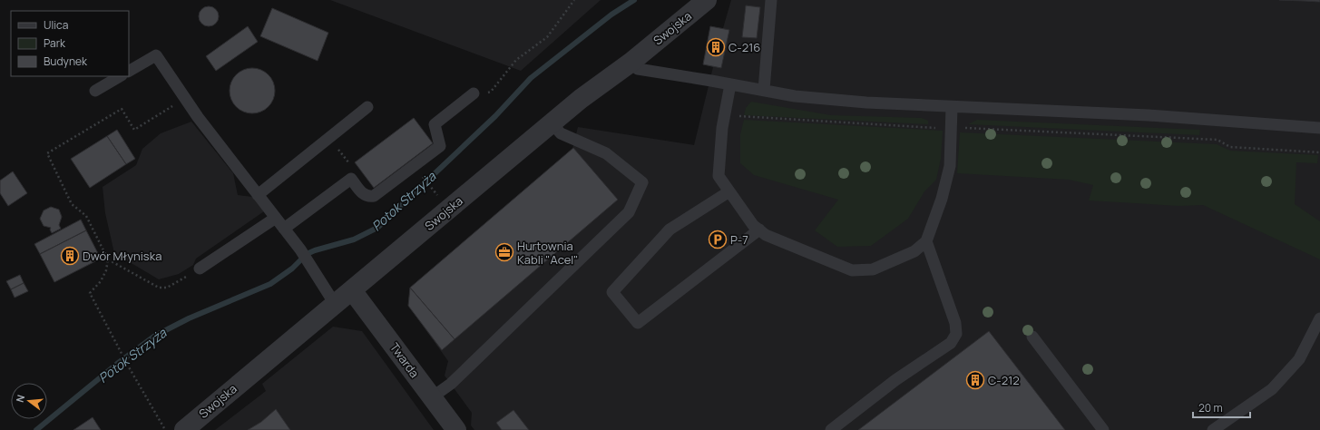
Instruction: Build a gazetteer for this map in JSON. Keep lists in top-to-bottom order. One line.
{"streets":{"street":["Swojska","Twarda"]},"crossings":[["Swojska","Twarda"]],"water":["Potok Strzyża"],"places":{"building":["C-216","Dwór Młyniska","C-212"],"parking":["P-7"],"office":["Hurtownia Kabli \"Acel\""]},"legend":["Ulica","Park","Budynek"],"scale_bar":"20 m","north":"left"}
